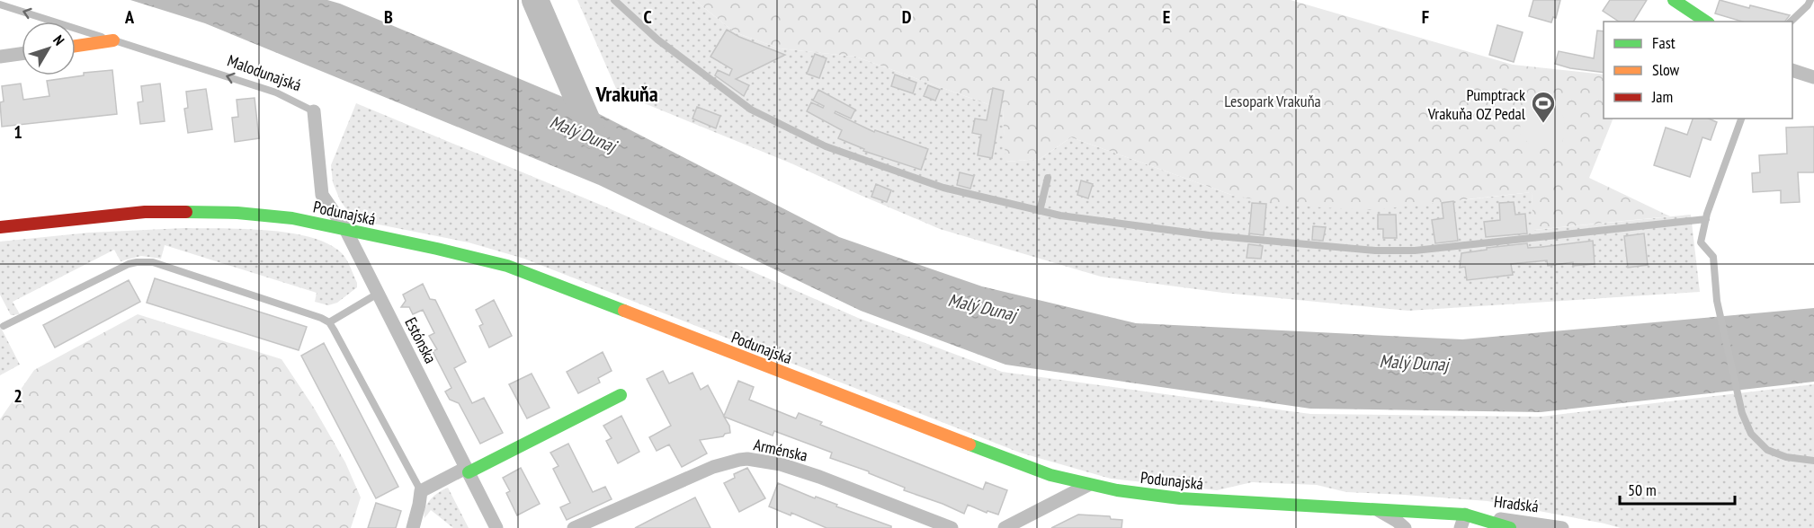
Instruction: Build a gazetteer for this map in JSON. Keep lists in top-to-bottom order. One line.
{"streets":{"street":["Malodunajská","Podunajská","Estónska","Arménska","Hradská"]},"crossings":[["Malodunajská","Podunajská"],["Malodunajská","Estónska"],["Podunajská","Estónska"],["Podunajská","Hradská"]],"one_way":["Malodunajská"],"districts":["Vrakuňa"],"water":["Malý Dunaj"],"parks":["Lesopark Vrakuňa"],"places":{"sports":["Pumptrack Vrakuňa OZ Pedal"]},"legend":["Fast","Slow","Jam"],"scale_bar":"50 m","north":"top right","grid":{"columns":["A","B","C","D","E","F"],"rows":["1","2"]}}
